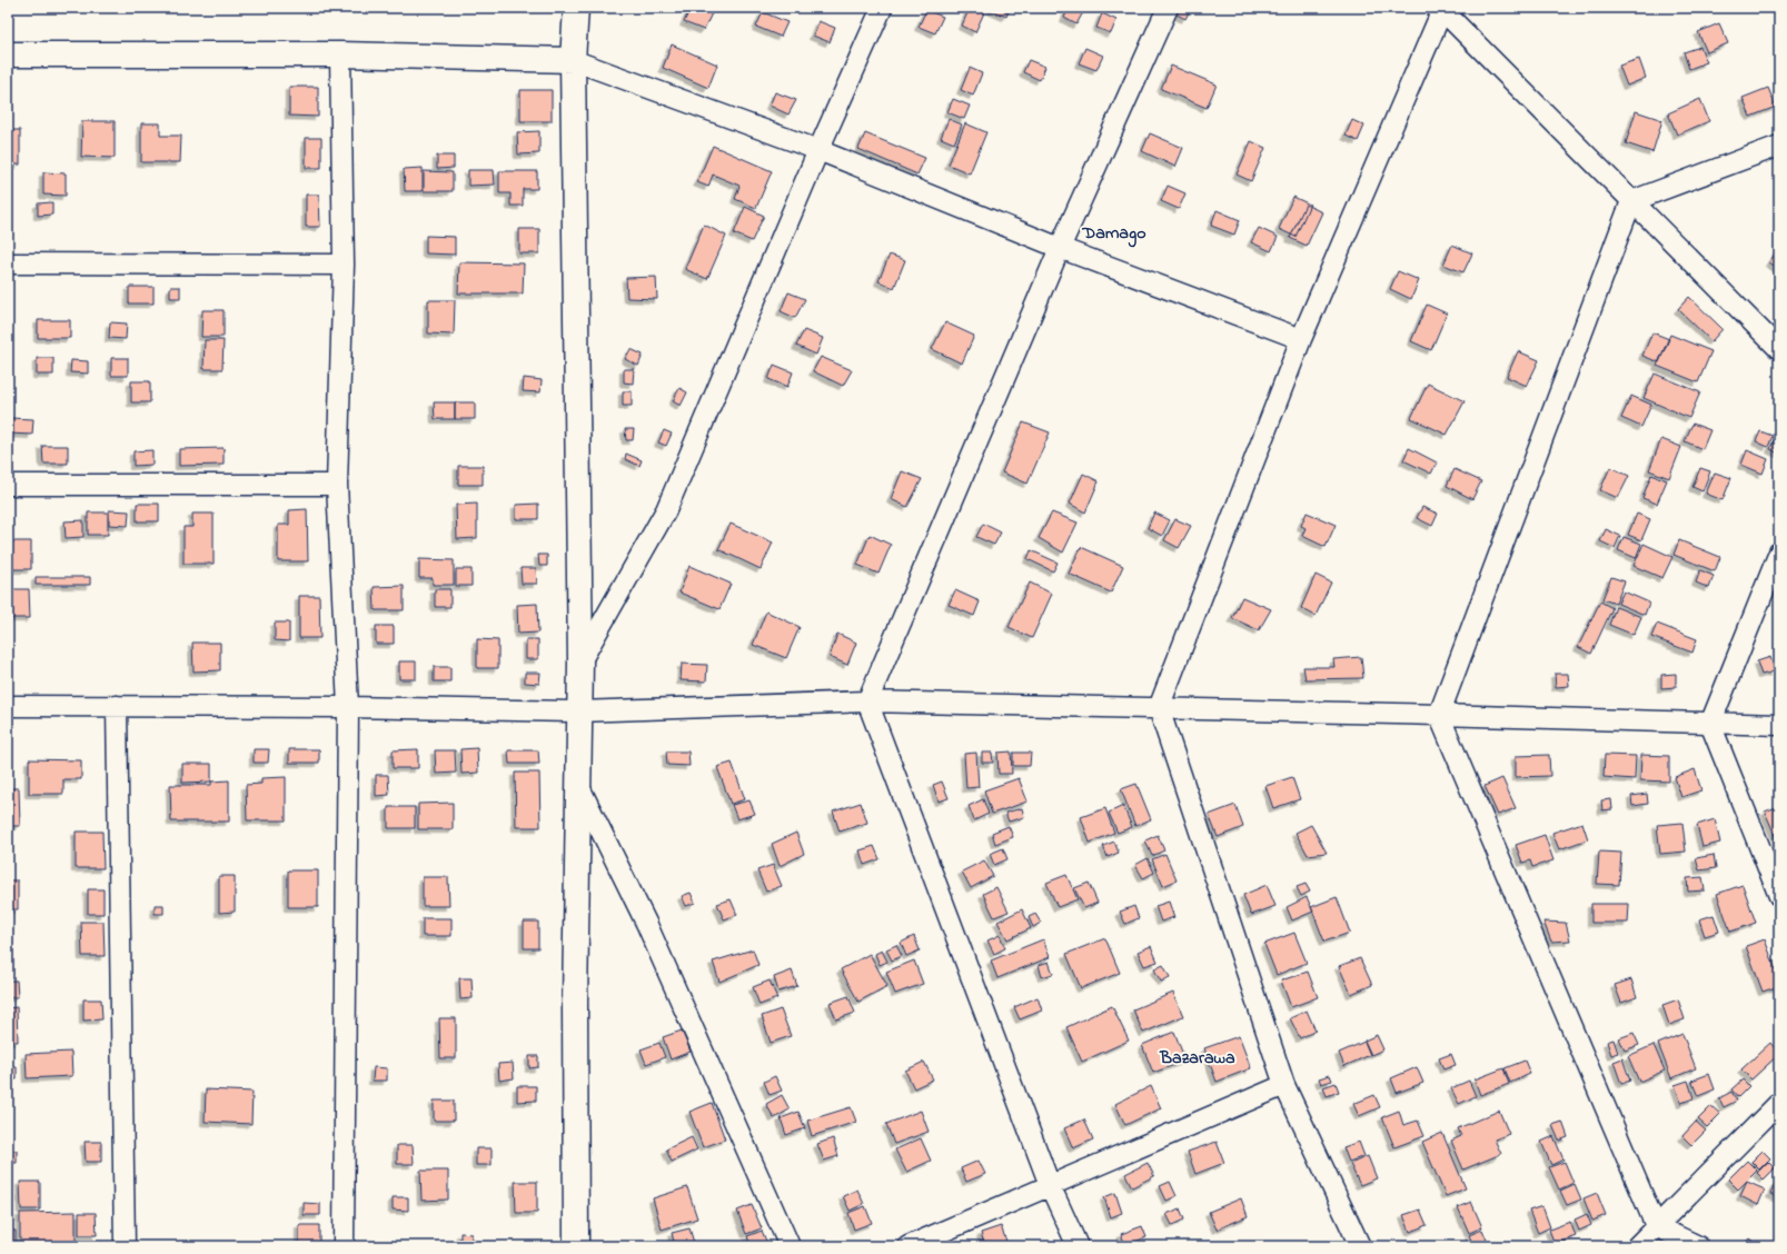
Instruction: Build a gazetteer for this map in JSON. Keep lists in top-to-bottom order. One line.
{"districts":["Damago","Bazarawa"]}
